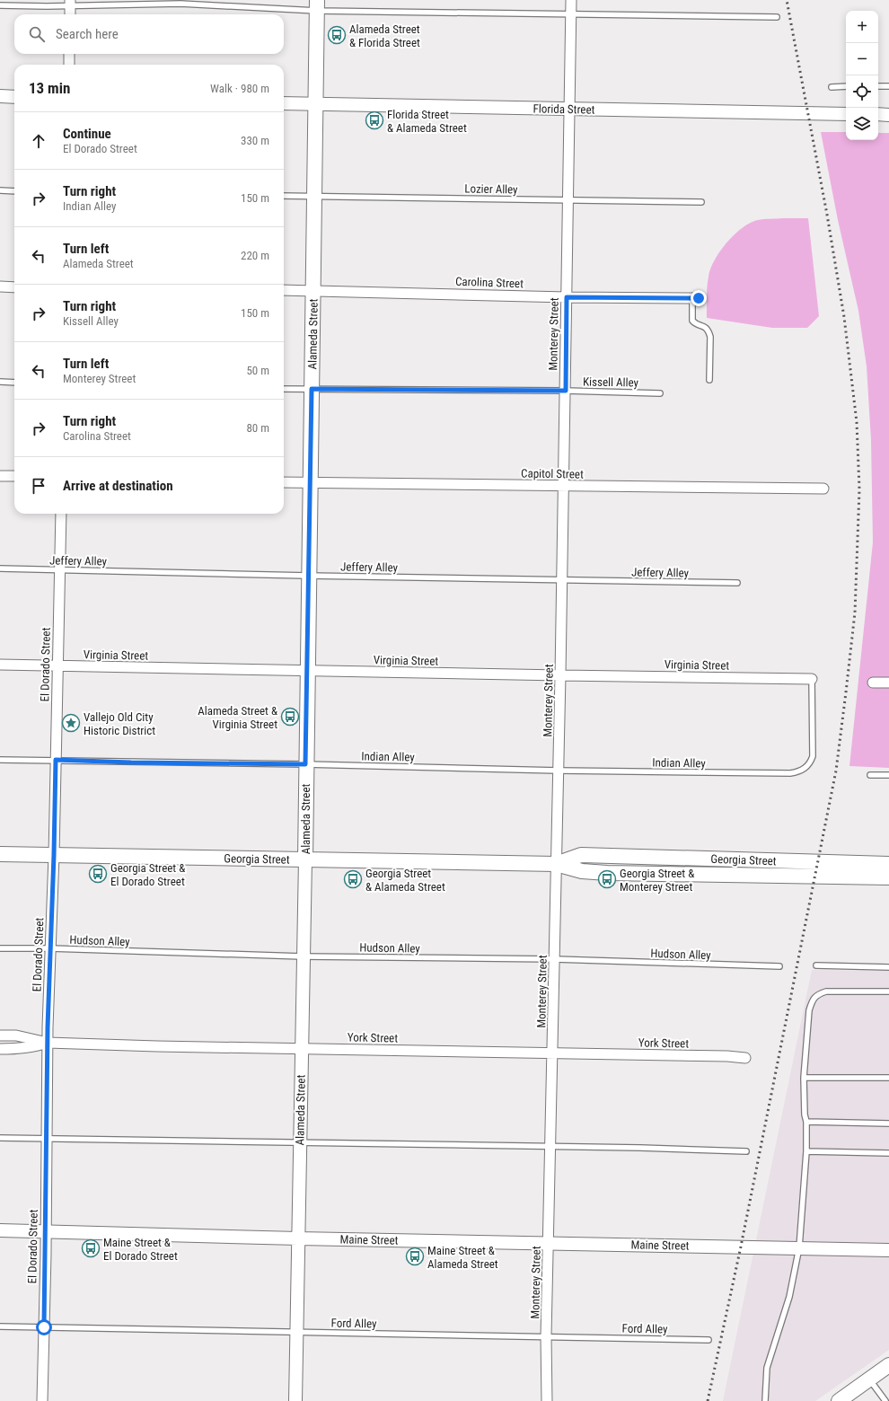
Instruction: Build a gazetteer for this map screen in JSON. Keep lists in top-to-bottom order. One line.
{"streets":{"main road":["Alameda Street","Georgia Street"],"street":["Florida Street","Carolina Street","Monterey Street","Capitol Street","Virginia Street","El Dorado Street","York Street","Maine Street"],"lane":["Lozier Alley","Kissell Alley","Jeffery Alley","Indian Alley","Hudson Alley","Ford Alley"]},"crossings":[["Florida Street","Alameda Street"],["Florida Street","Monterey Street"],["Lozier Alley","Alameda Street"],["Lozier Alley","Monterey Street"],["Carolina Street","Alameda Street"],["Carolina Street","Monterey Street"],["Alameda Street","Kissell Alley"],["Alameda Street","Capitol Street"],["Alameda Street","Jeffery Alley"],["Alameda Street","Virginia Street"],["Alameda Street","Indian Alley"],["Alameda Street","Georgia Street"],["Alameda Street","Hudson Alley"],["Alameda Street","York Street"],["Alameda Street","Maine Street"],["Alameda Street","Ford Alley"],["Monterey Street","Kissell Alley"],["Monterey Street","Capitol Street"],["Monterey Street","Jeffery Alley"],["Monterey Street","Virginia Street"],["Monterey Street","Indian Alley"],["Monterey Street","Georgia Street"],["Monterey Street","Hudson Alley"],["Monterey Street","York Street"],["Monterey Street","Maine Street"],["Monterey Street","Ford Alley"],["Jeffery Alley","El Dorado Street"],["Virginia Street","El Dorado Street"],["Virginia Street","Indian Alley"],["El Dorado Street","Indian Alley"],["El Dorado Street","Georgia Street"],["El Dorado Street","Hudson Alley"],["El Dorado Street","York Street"],["El Dorado Street","Maine Street"],["El Dorado Street","Ford Alley"]],"places":{"bus stop":["Alameda Street & Florida Street","Florida Street & Alameda Street","Alameda Street & Virginia Street","Georgia Street & El Dorado Street","Georgia Street & Alameda Street","Georgia Street & Monterey Street","Maine Street & El Dorado Street","Maine Street & Alameda Street"],"place":["Vallejo Old City Historic District"]},"page":{"map_buttons":["+","−"],"search":"Search here","heading":["13 min","Walk · 980 m"],"list":[["Continue","El Dorado Street","330 m"],["Turn right","Indian Alley","150 m"],["Turn left","Alameda Street","220 m"],["Turn right","Kissell Alley","150 m"],["Turn left","Monterey Street","50 m"],["Turn right","Carolina Street","80 m"],"Arrive at destination"]}}
